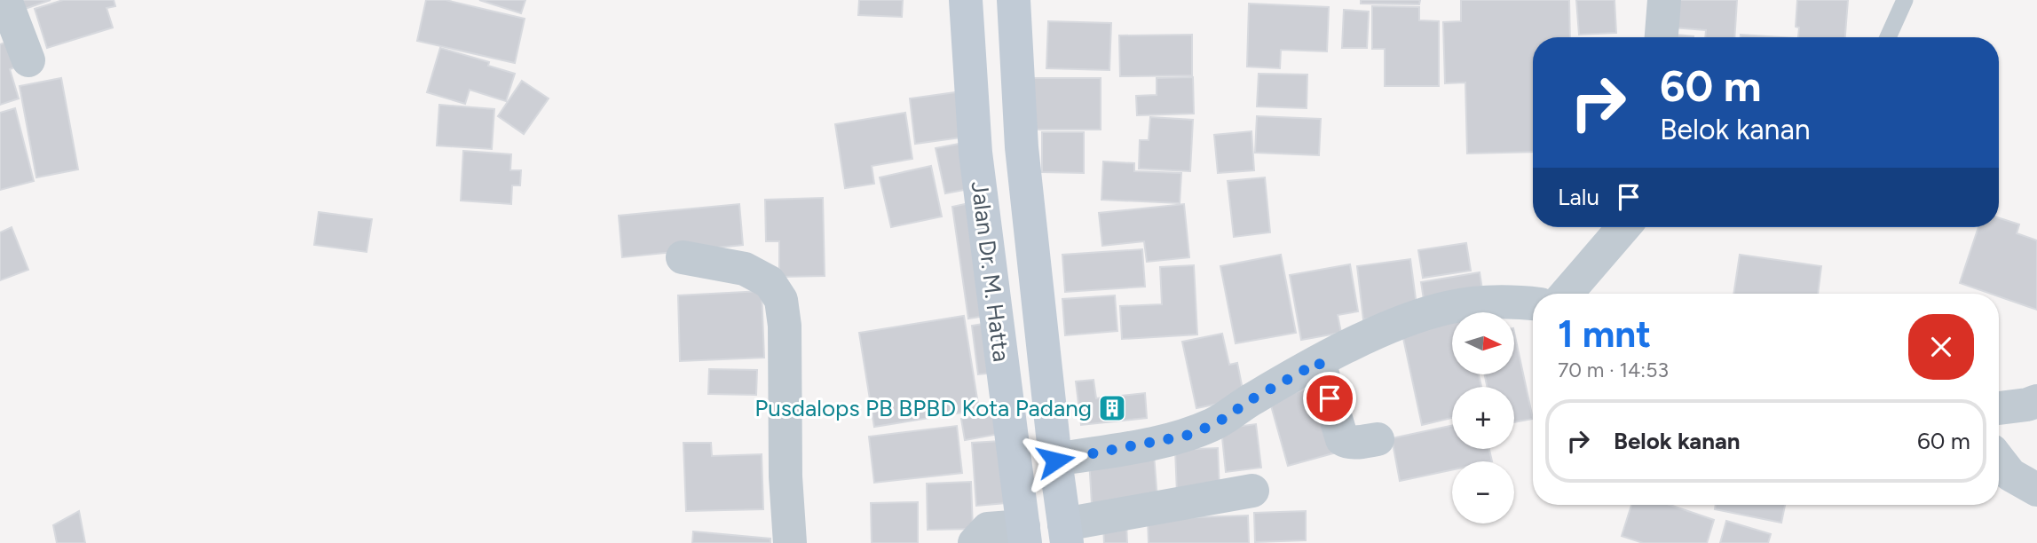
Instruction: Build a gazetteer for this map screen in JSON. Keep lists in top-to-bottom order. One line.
{"streets":{"main road":["Jalan Dr. M. Hatta"]},"places":{"building":["Pusdalops PB BPBD Kota Padang"]},"north":"right","page":{"turn":["60 m","Belok kanan"],"then":"Lalu","heading":["1 mnt","70 m · 14:53"],"map_buttons":["+","−"],"list":[{"name":"Belok kanan","value":"60 m"}]}}
